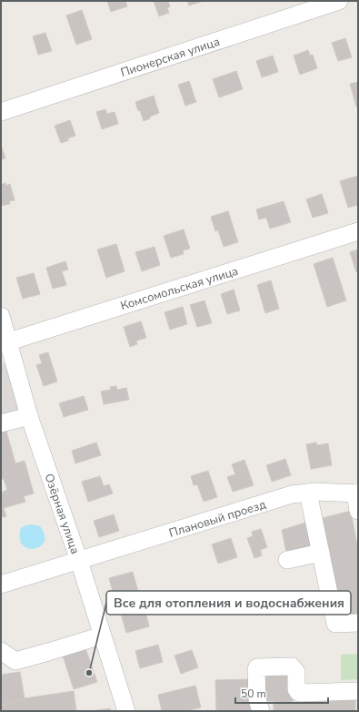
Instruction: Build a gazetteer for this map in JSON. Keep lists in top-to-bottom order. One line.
{"streets":{"street":["Пионерская улица","Комсомольская улица","Озёрная улица","Плановый проезд"]},"crossings":[["Комсомольская улица","Озёрная улица"],["Озёрная улица","Плановый проезд"]],"places":["Все для отопления и водоснабжения"],"scale_bar":"50 m"}
